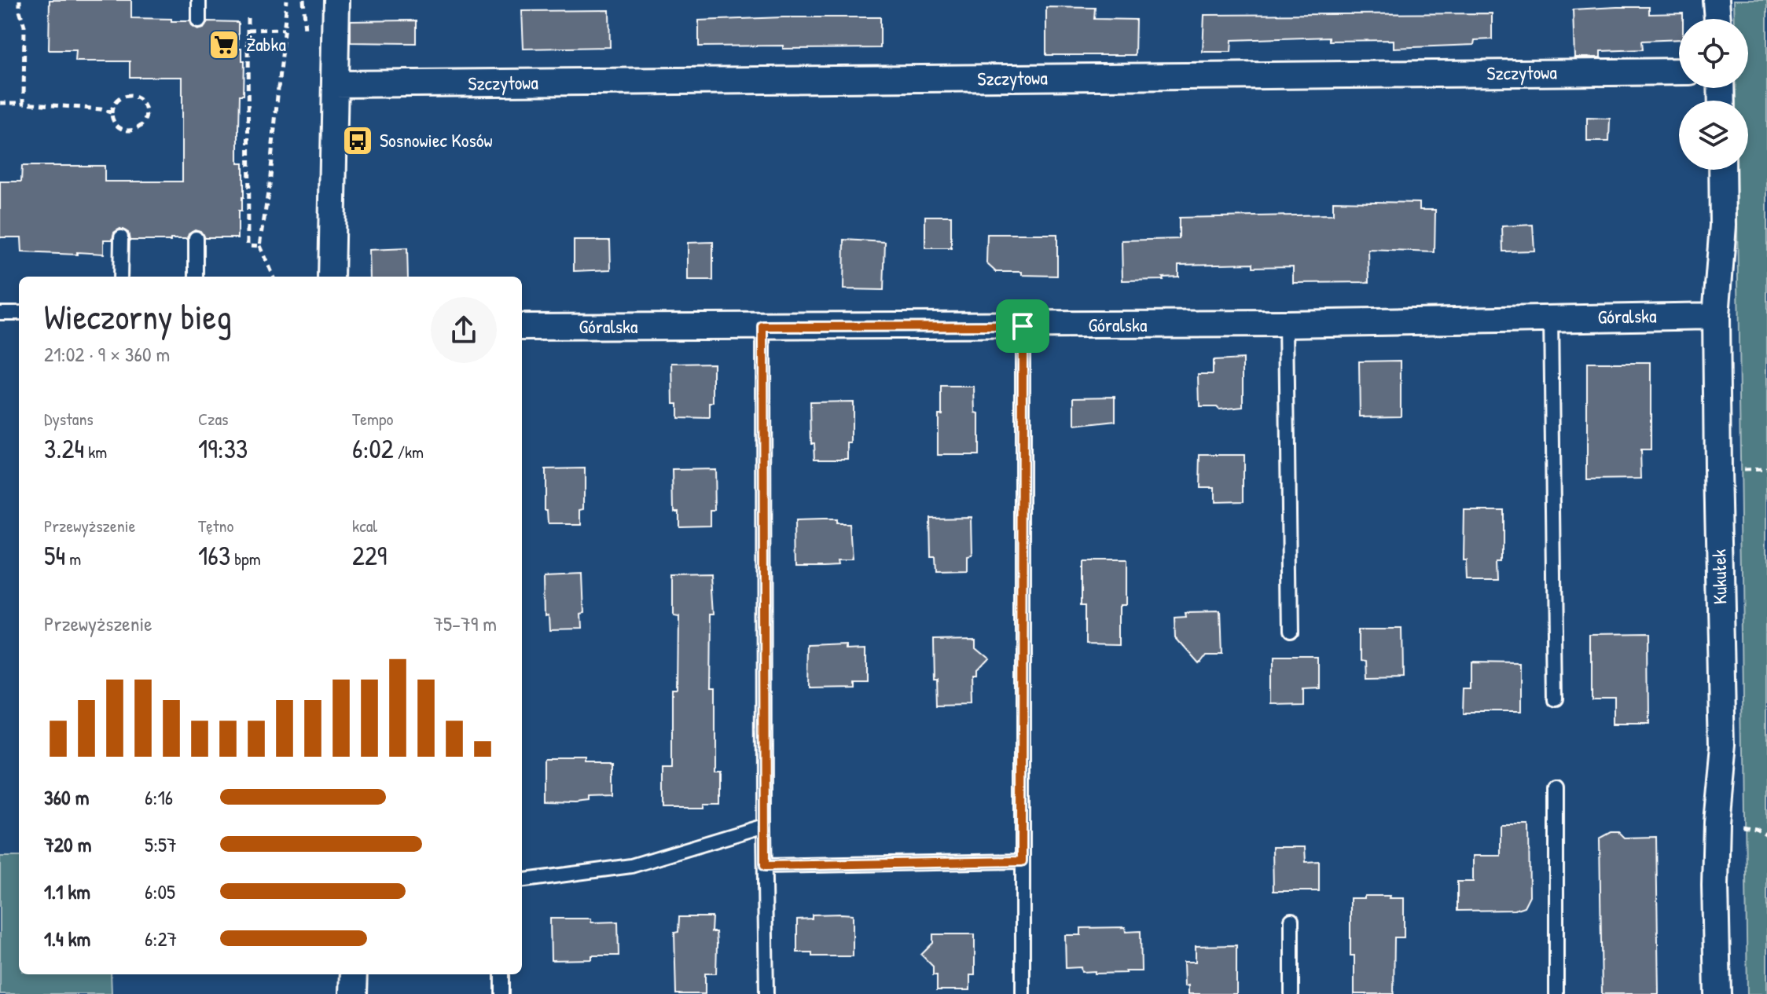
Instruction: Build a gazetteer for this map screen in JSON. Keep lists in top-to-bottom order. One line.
{"streets":{"street":["Szczytowa","Góralska","Kukułek"]},"crossings":[["Góralska","Kukułek"]],"places":{"supermarket":["Żabka"],"bus stop":["Sosnowiec Kosów"]},"page":{"heading":["Wieczorny bieg","21:02 · 9 × 360 m"],"stats":[["Dystans","3.24 km"],["Czas","19:33"],["Tempo","6:02 /km"],["Przewyższenie","54 m"],["Tętno","163 bpm"],["kcal","229"]],"chart":["Przewyższenie","75–79 m"],"list":[{"name":"360 m","note":"6:16"},{"name":"720 m","note":"5:57"},{"name":"1.1 km","note":"6:05"},{"name":"1.4 km","note":"6:27"}]}}
